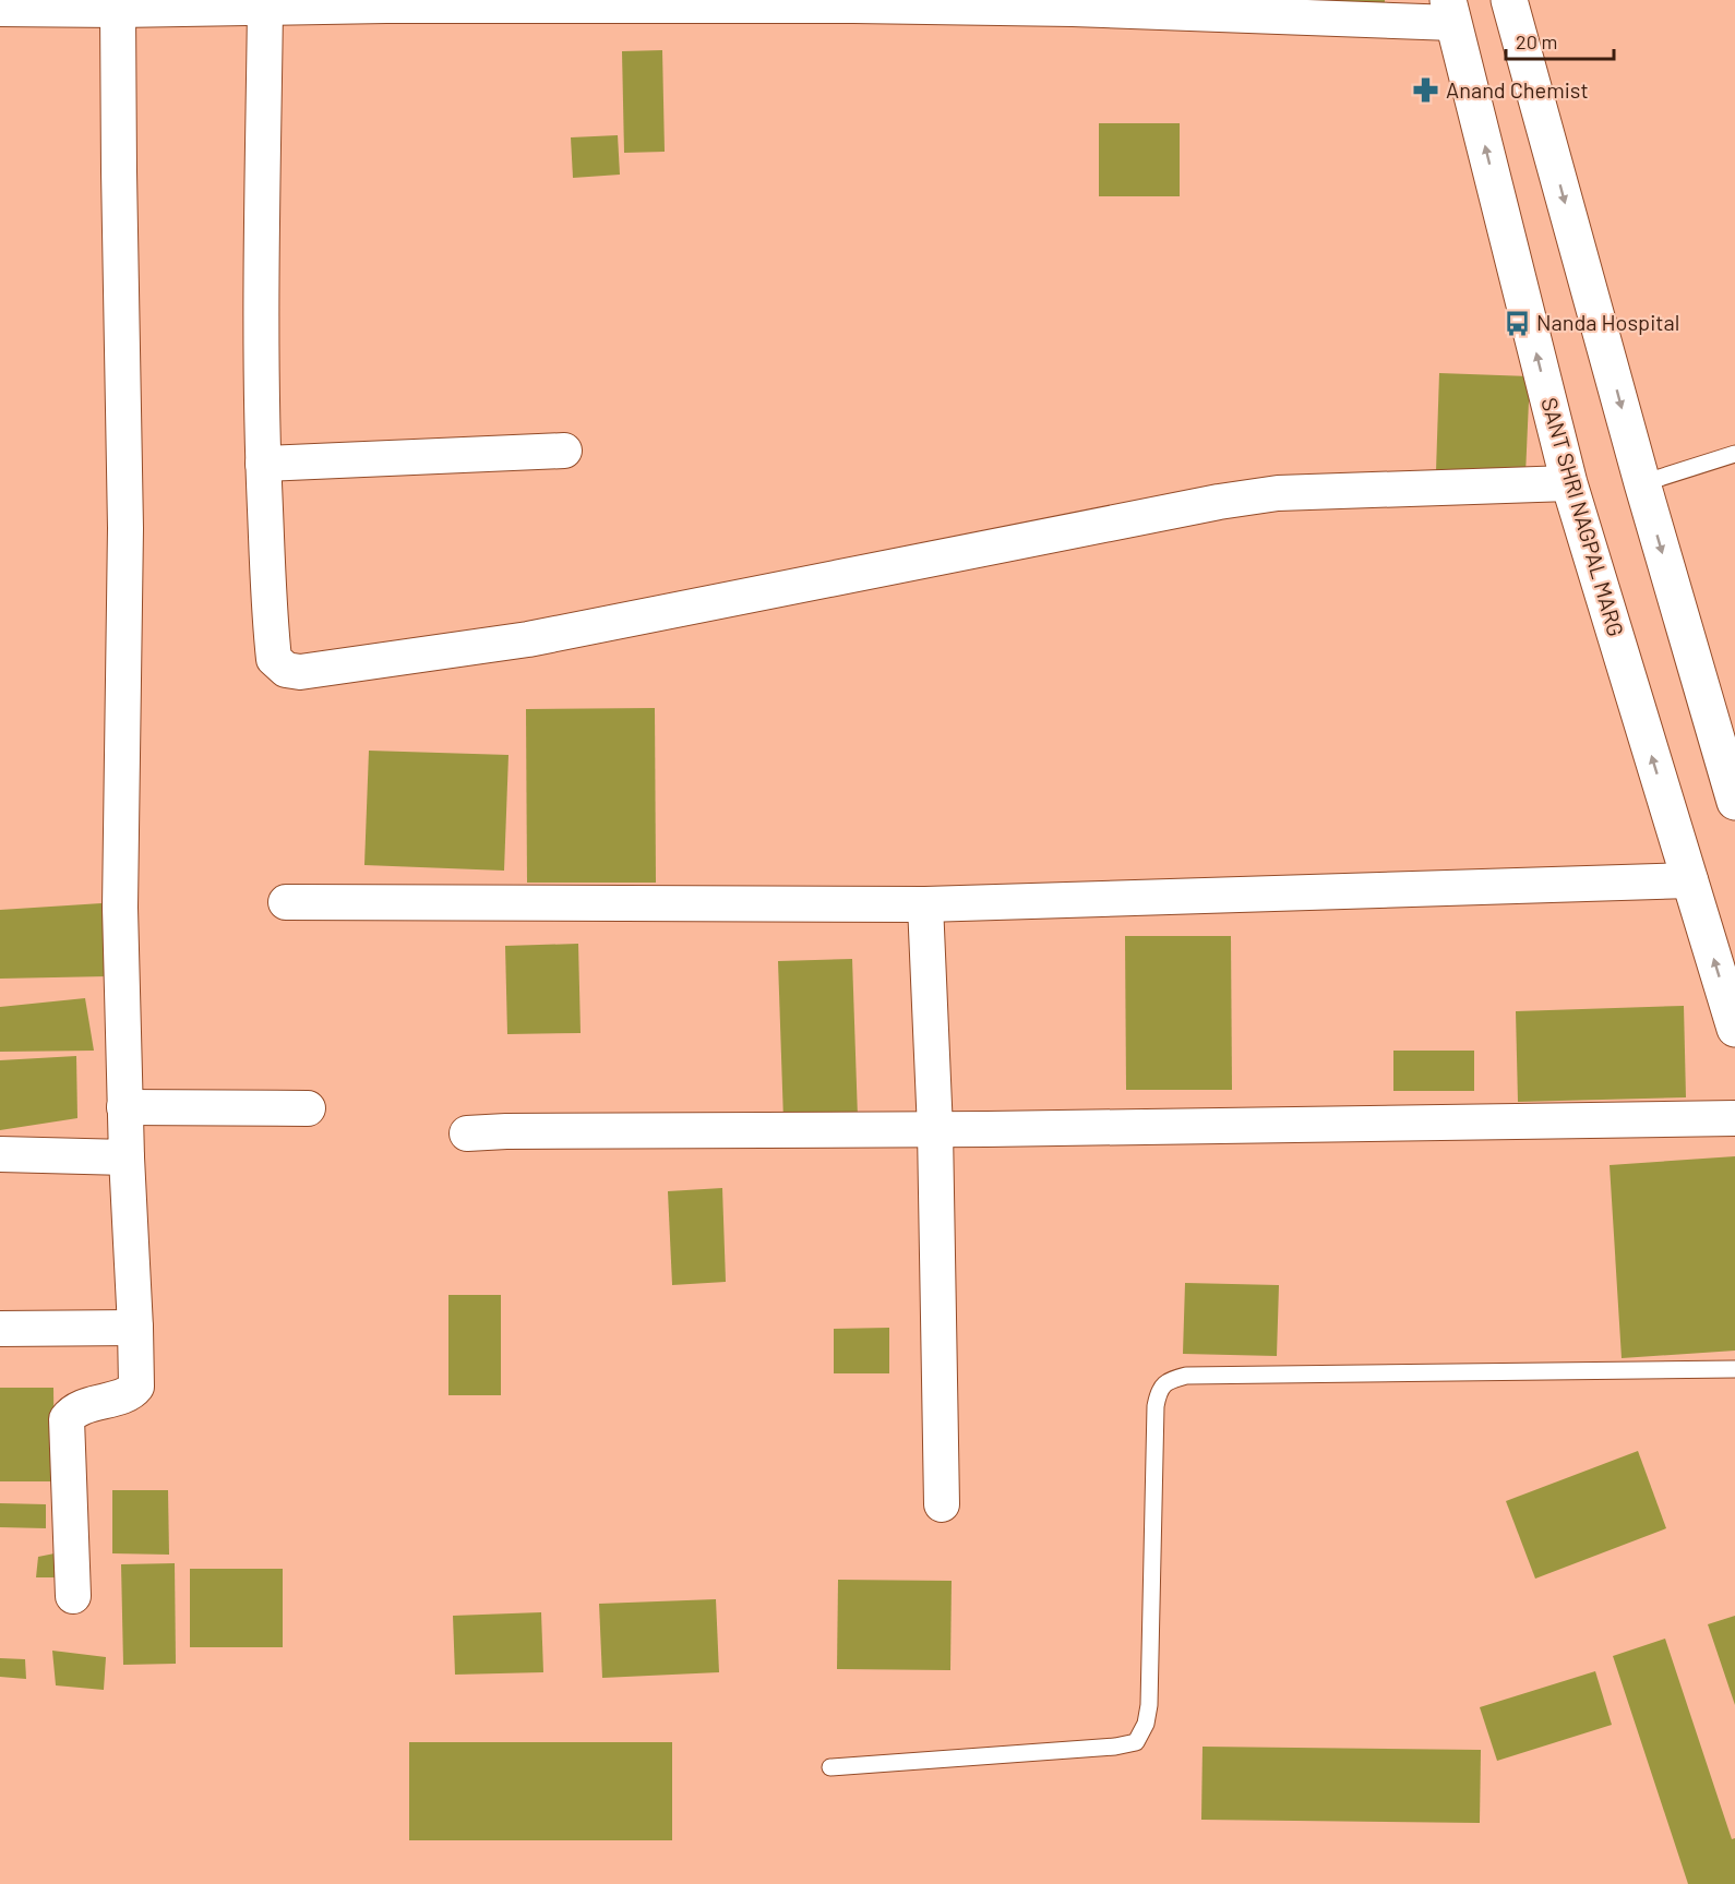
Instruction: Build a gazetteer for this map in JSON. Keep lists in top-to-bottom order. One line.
{"streets":{"main road":["SANT SHRI NAGPAL MARG"]},"places":{"pharmacy":["Anand Chemist"],"bus stop":["Nanda Hospital"]},"scale_bar":"20 m"}
